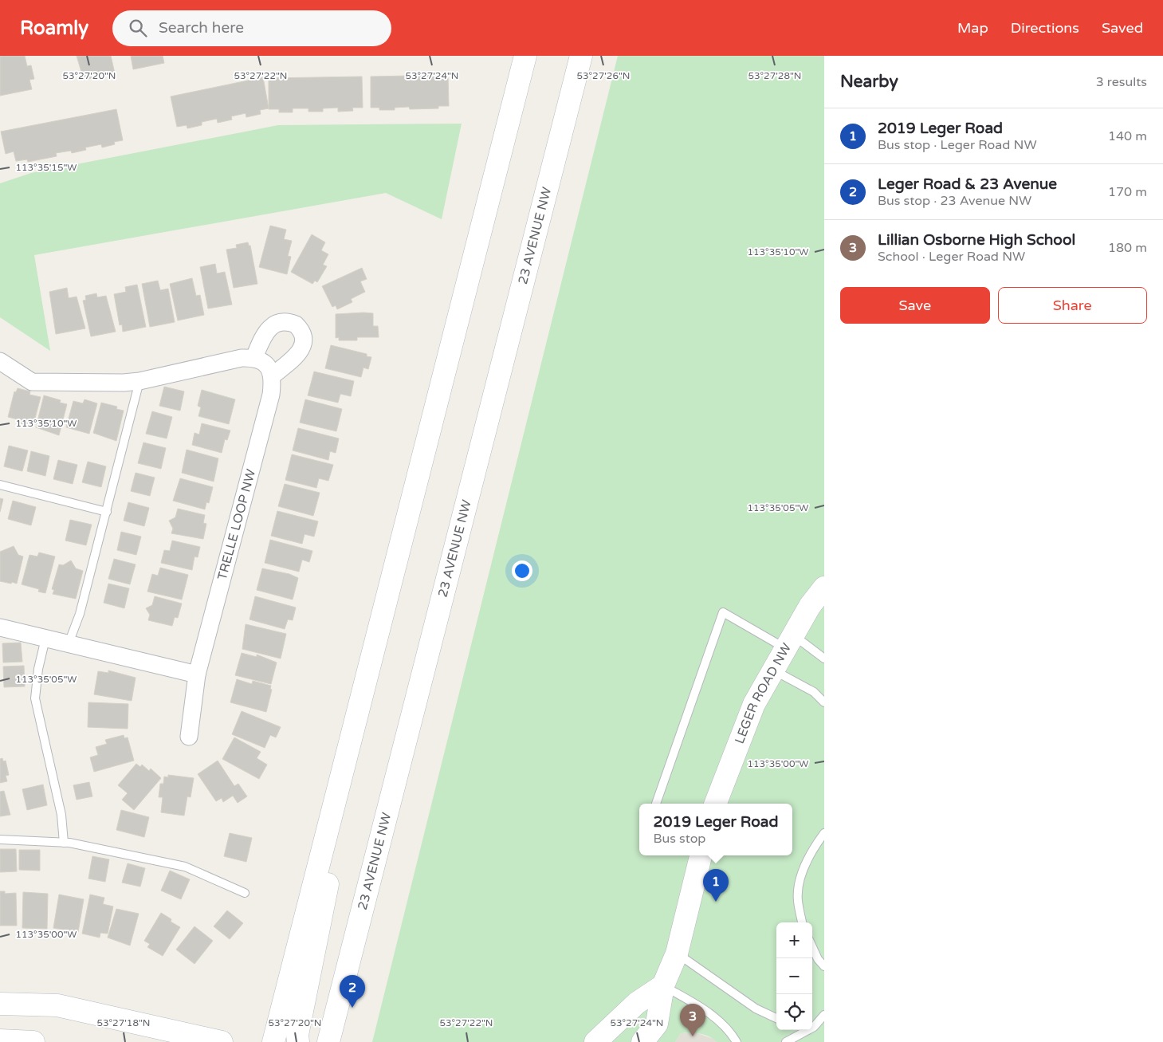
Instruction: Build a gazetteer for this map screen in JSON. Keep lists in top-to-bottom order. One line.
{"streets":{"main road":["23 AVENUE NW","LEGER ROAD NW"],"street":["TRELLE LOOP NW"]},"page":{"header":"Roamly","search":"Search here","nav":["Map","Directions","Saved"],"heading":["Nearby","3 results"],"list":[{"mark":"1","name":"2019 Leger Road","note":"Bus stop · Leger Road NW","value":"140 m"},{"mark":"2","name":"Leger Road & 23 Avenue","note":"Bus stop · 23 Avenue NW","value":"170 m"},{"mark":"3","name":"Lillian Osborne High School","note":"School · Leger Road NW","value":"180 m"}],"buttons":["Save","Share"],"popup":["2019 Leger Road","Bus stop"],"pins":["1","2","3"],"map_buttons":["+","−"]},"coordinates":["53°27'20\"N","53°27'22\"N","53°27'24\"N","53°27'26\"N","53°27'28\"N","113°35'15\"W","113°35'10\"W","113°35'05\"W","113°35'00\"W","53°27'18\"N"]}
